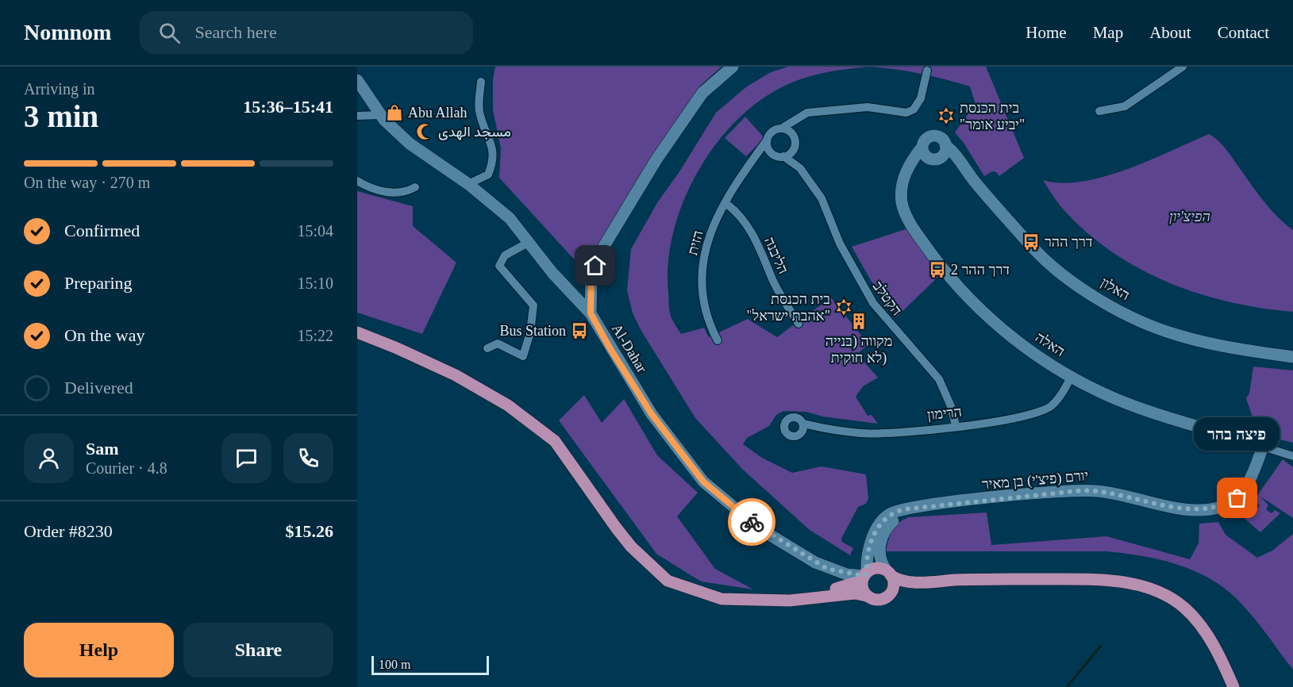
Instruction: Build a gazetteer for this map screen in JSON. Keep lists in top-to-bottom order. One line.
{"streets":{"street":["הזית","הליבנה","האלון","הקטלב","האלה","Al-Dahar","הרימון","יורם (פיצ'י) בן מאיר"]},"crossings":[["הזית","הליבנה"],["הזית","הקטלב"],["האלון","האלה"],["הקטלב","הרימון"],["האלה","הרימון"],["האלה","יורם (פיצ'י) בן מאיר"],["Al-Dahar","יורם (פיצ'י) בן מאיר"]],"parks":["הפיצ'יון"],"places":{"shop":["Abu Allah"],"synagogue":["בית הכנסת \"יביע אומר\"","בית הכנסת \"אהבת ישראל\""],"mosque":["مسجد الهدى"],"bus stop":["דרך ההר","דרך ההר 2","Bus Station"],"building":["מקווה (בנייה לא חוקית)"],"other":["פיצה בהר"]},"scale_bar":"100 m","page":{"header":"Nomnom","search":"Search here","nav":["Home","Map","About","Contact"],"heading":["3 min","Arriving in","15:36–15:41"],"panel":["Sam","Courier · 4.8","Order #8230","$15.26"],"bar":"On the way · 270 m","list":[["Confirmed","15:04"],["Preparing","15:10"],["On the way","15:22"],"Delivered"],"bubble":"פיצה בהר","buttons":["Help","Share"],"scale":"100 m"}}
